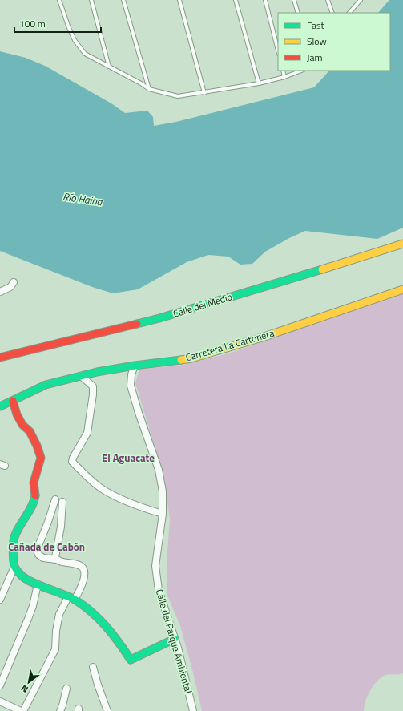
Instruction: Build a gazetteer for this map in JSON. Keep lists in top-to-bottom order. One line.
{"streets":{"street":["Calle del Medio","Carretera La Cartonera","Calle del Parque Ambiental"]},"crossings":[["Carretera La Cartonera","Calle del Parque Ambiental"]],"districts":["El Aguacate","Cañada de Cabón"],"water":["Río Haina"],"legend":["Fast","Slow","Jam"],"scale_bar":"100 m","north":"bottom left"}
